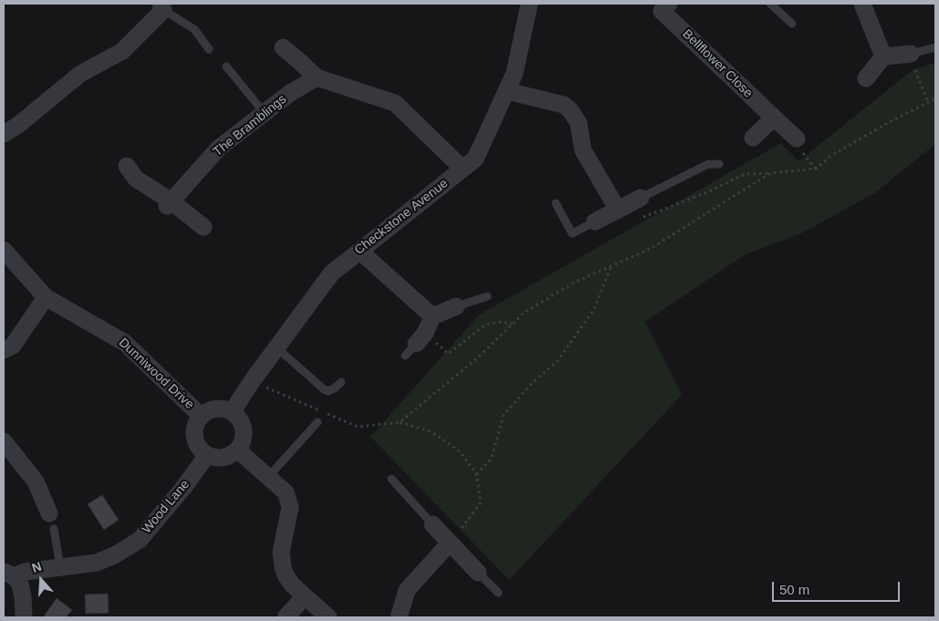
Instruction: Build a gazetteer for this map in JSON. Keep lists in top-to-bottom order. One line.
{"streets":{"street":["Bellflower Close","The Bramblings","Checkstone Avenue","Dunniwood Drive","Wood Lane"]},"crossings":[["Checkstone Avenue","Dunniwood Drive"],["Checkstone Avenue","Wood Lane"],["Dunniwood Drive","Wood Lane"]],"scale_bar":"50 m","north":"top"}
